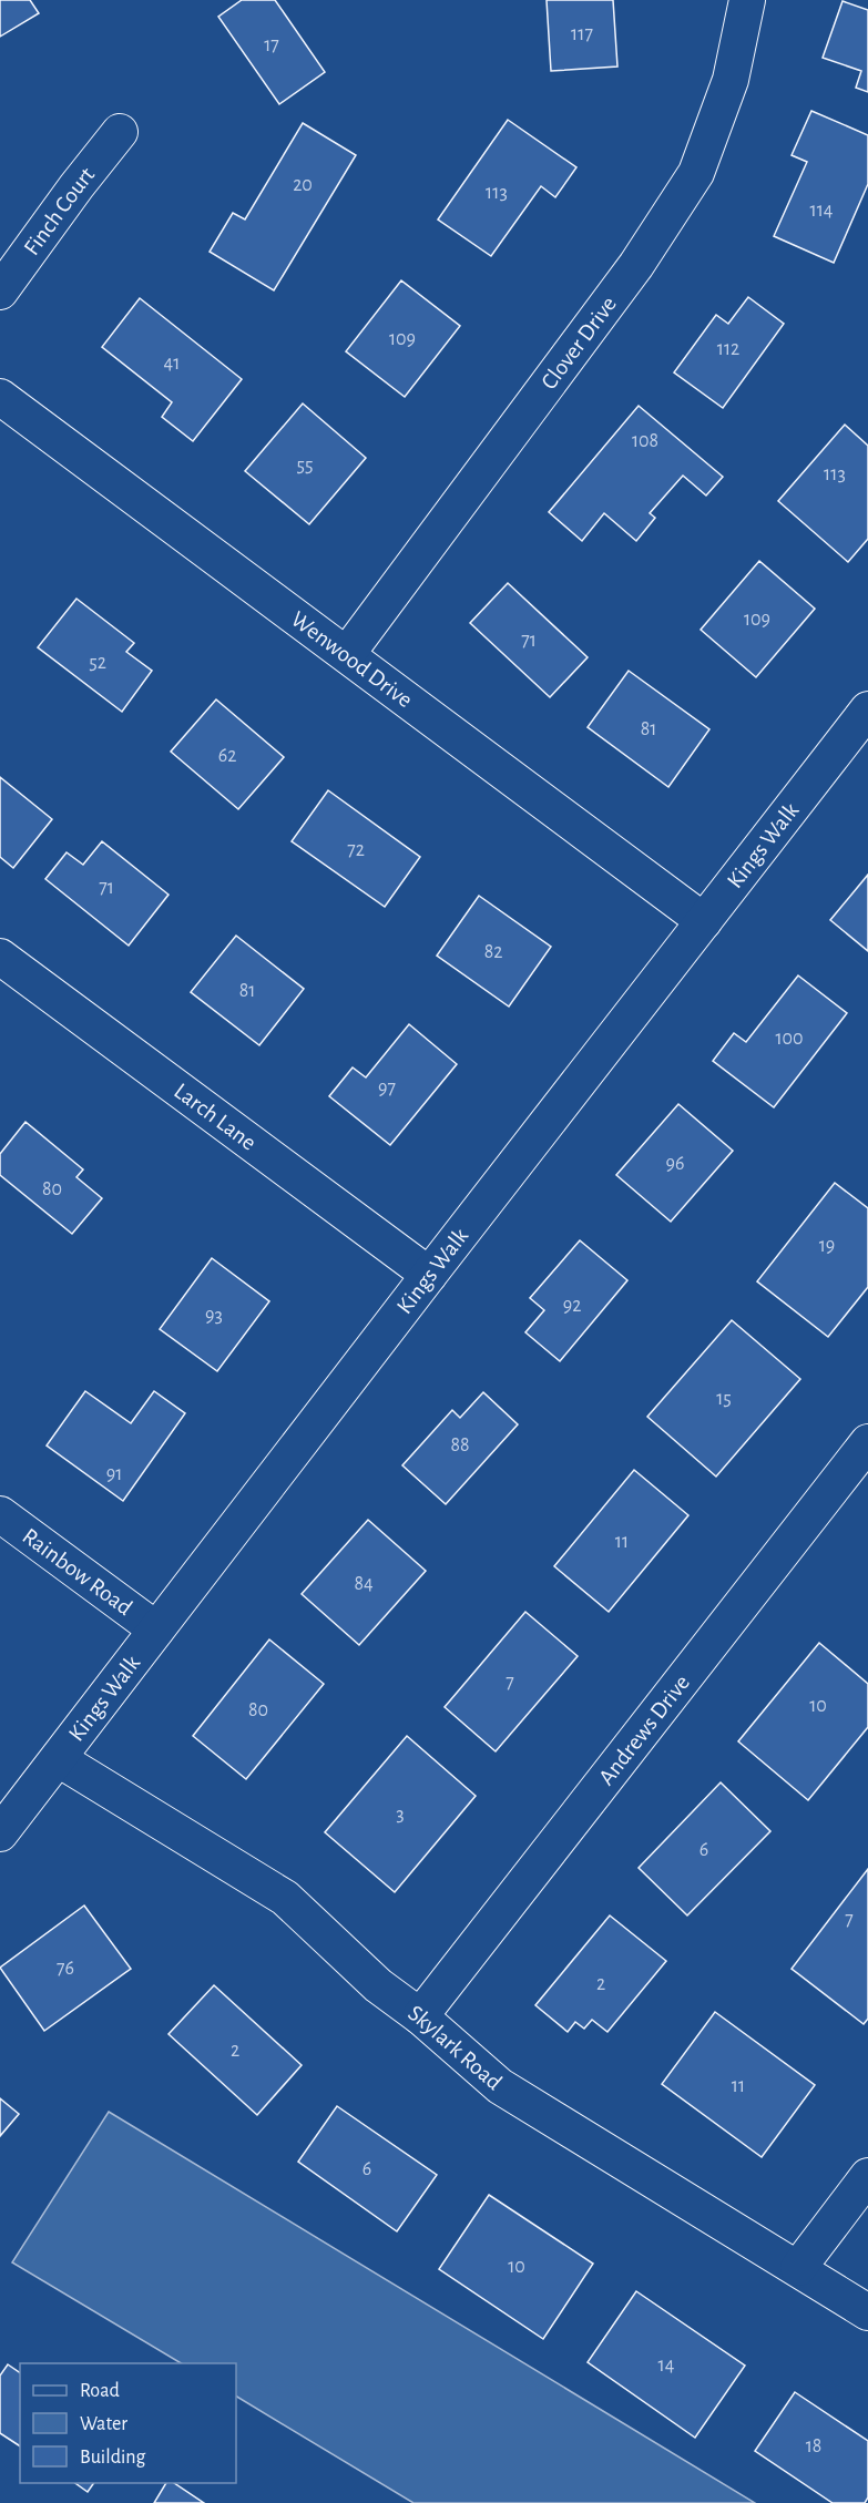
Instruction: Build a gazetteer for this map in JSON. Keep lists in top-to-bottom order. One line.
{"streets":{"street":["Finch Court","Clover Drive","Wenwood Drive","Kings Walk","Larch Lane","Rainbow Road","Andrews Drive","Skylark Road"]},"crossings":[["Clover Drive","Wenwood Drive"],["Wenwood Drive","Kings Walk"],["Kings Walk","Larch Lane"],["Kings Walk","Rainbow Road"],["Kings Walk","Skylark Road"],["Andrews Drive","Skylark Road"]],"house_numbers":["117","17","20","113","114","109","112","41","108","55","113","109","71","52","81","62","72","71","82","81","100","97","96","80","19","92","93","15","88","91","11","84","7","10","80","3","6","7","76","2","2","11","6","10","14","18"],"legend":["Road","Water","Building"]}
